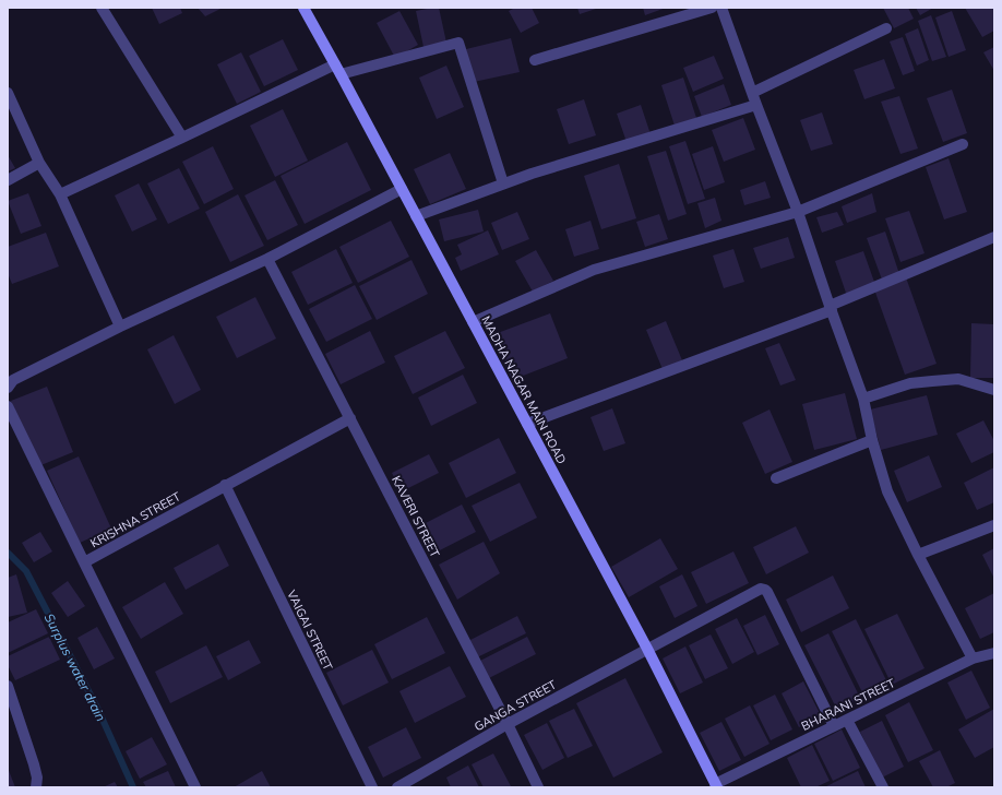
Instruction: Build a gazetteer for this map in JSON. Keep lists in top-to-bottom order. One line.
{"streets":{"street":["MADHA NAGAR MAIN ROAD","KAVERI STREET","KRISHNA STREET","VAIGAI STREET","BHARANI STREET","GANGA STREET"]},"crossings":[["MADHA NAGAR MAIN ROAD","BHARANI STREET"],["MADHA NAGAR MAIN ROAD","GANGA STREET"],["KAVERI STREET","KRISHNA STREET"],["KAVERI STREET","GANGA STREET"],["KRISHNA STREET","VAIGAI STREET"],["BHARANI STREET","GANGA STREET"]],"water":["Surplus water drain"]}
